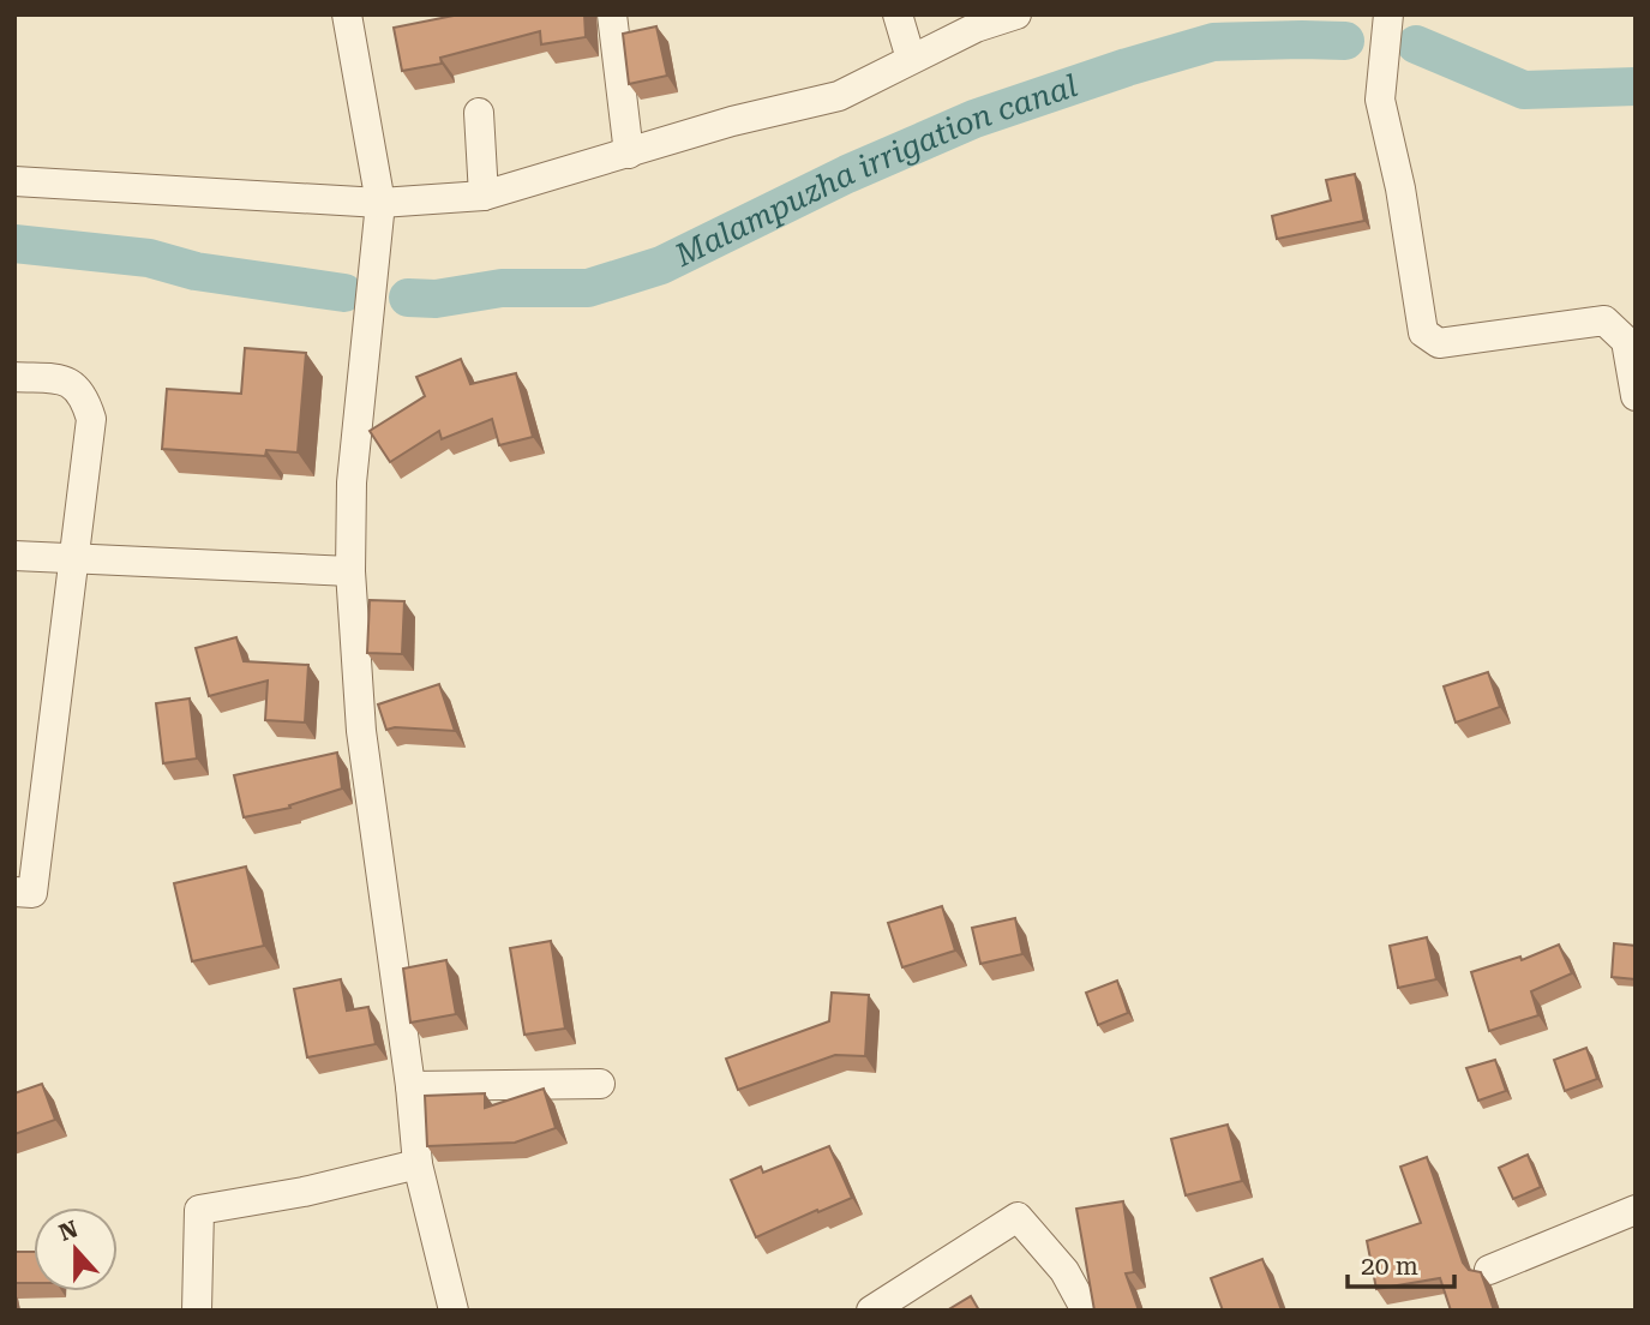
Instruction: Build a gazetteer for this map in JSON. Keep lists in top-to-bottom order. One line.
{"water":["Malampuzha irrigation canal"],"scale_bar":"20 m","north":"top"}
